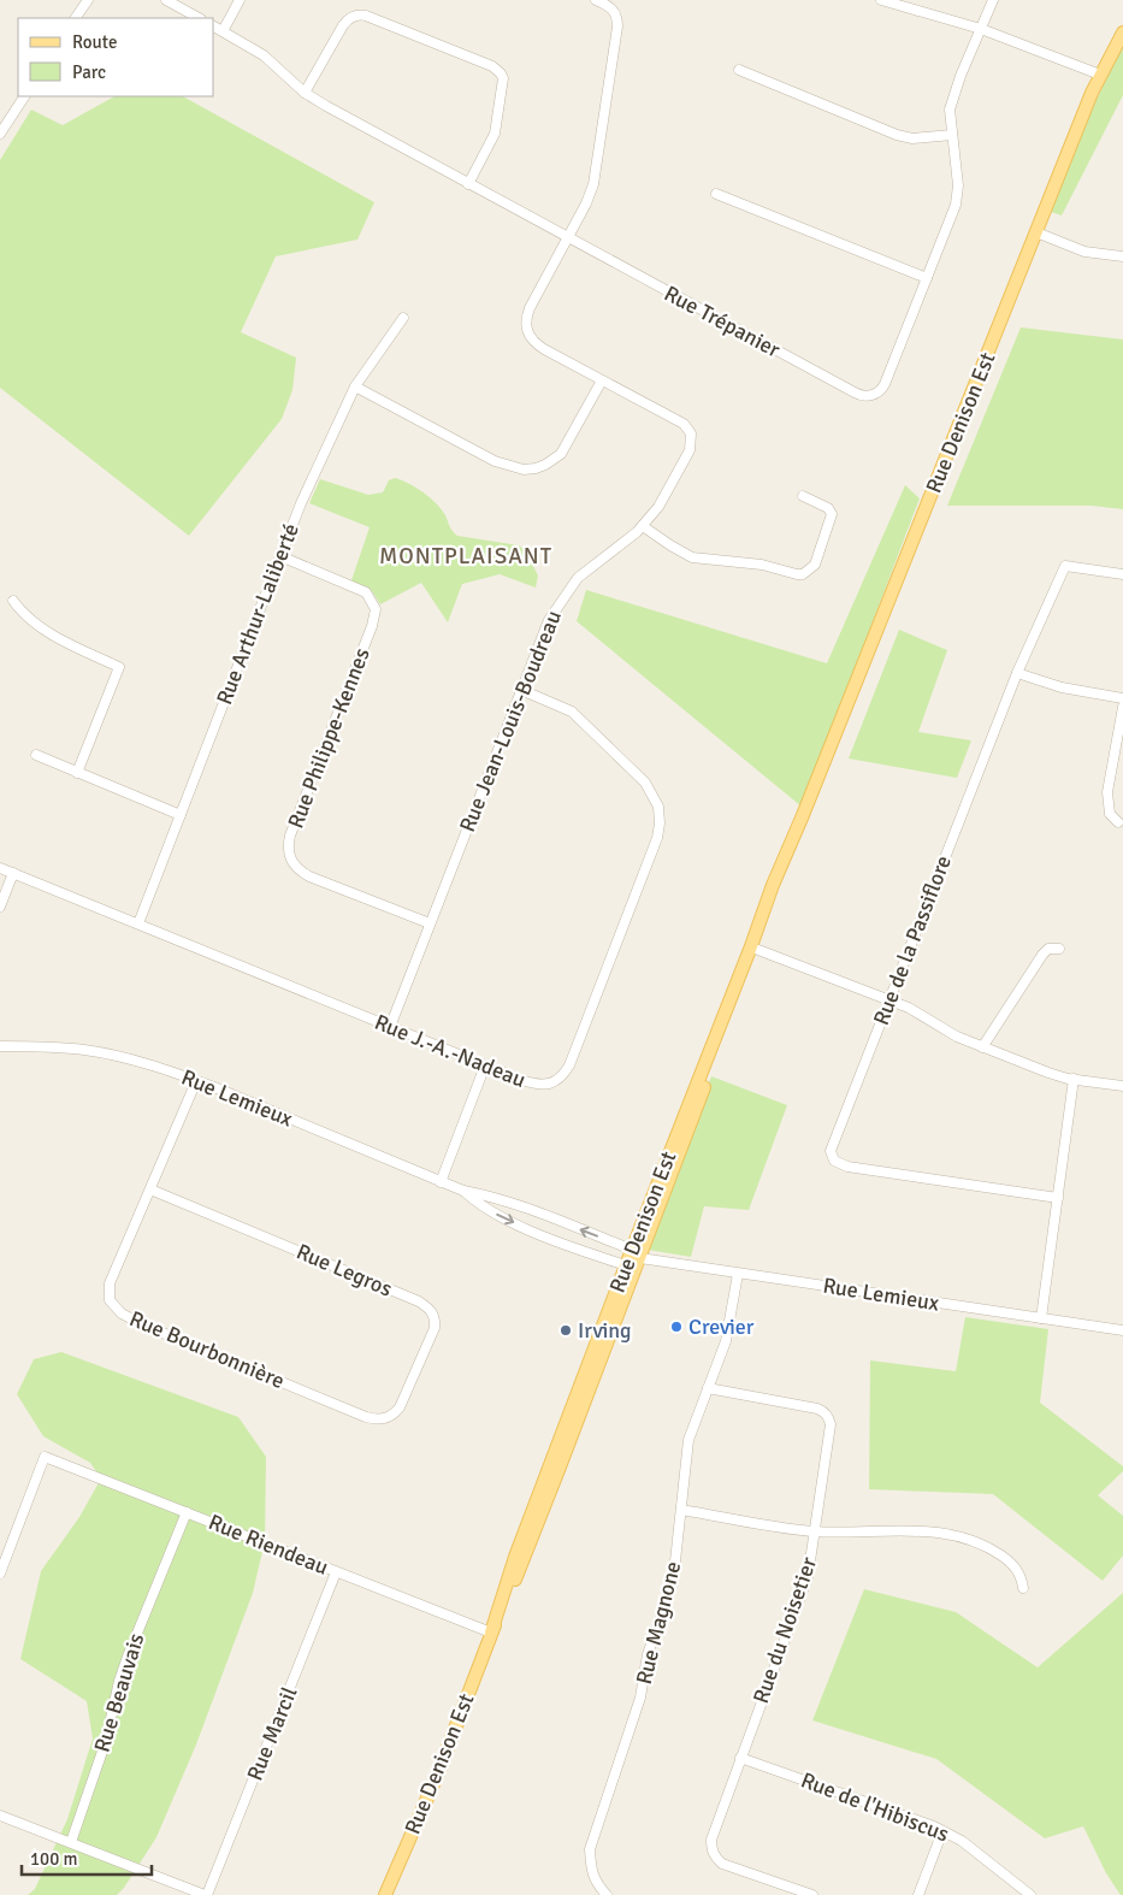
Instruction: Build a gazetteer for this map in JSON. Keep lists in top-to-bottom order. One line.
{"streets":{"main road":["Rue Denison Est"],"street":["Rue Trépanier","Rue Arthur-Laliberté","Rue Jean-Louis-Boudreau","Rue Philippe-Kennes","Rue de la Passiflore","Rue J.-A.-Nadeau","Rue Lemieux","Rue Legros","Rue Bourbonnière","Rue Riendeau","Rue Magnone","Rue du Noisetier","Rue Beauvais","Rue Marcil","Rue de l'Hibiscus"]},"crossings":[["Rue Trépanier","Rue Jean-Louis-Boudreau"],["Rue Denison Est","Rue Lemieux"],["Rue Denison Est","Rue Riendeau"],["Rue Arthur-Laliberté","Rue Philippe-Kennes"],["Rue Arthur-Laliberté","Rue J.-A.-Nadeau"],["Rue Jean-Louis-Boudreau","Rue Philippe-Kennes"],["Rue Jean-Louis-Boudreau","Rue J.-A.-Nadeau"],["Rue Lemieux","Rue Bourbonnière"],["Rue Lemieux","Rue Magnone"],["Rue Legros","Rue Bourbonnière"],["Rue Riendeau","Rue Beauvais"],["Rue Riendeau","Rue Marcil"],["Rue Magnone","Rue du Noisetier"],["Rue du Noisetier","Rue de l'Hibiscus"]],"districts":["MONTPLAISANT"],"places":["Crevier","Irving"],"legend":["Route","Parc"],"scale_bar":"100 m"}
